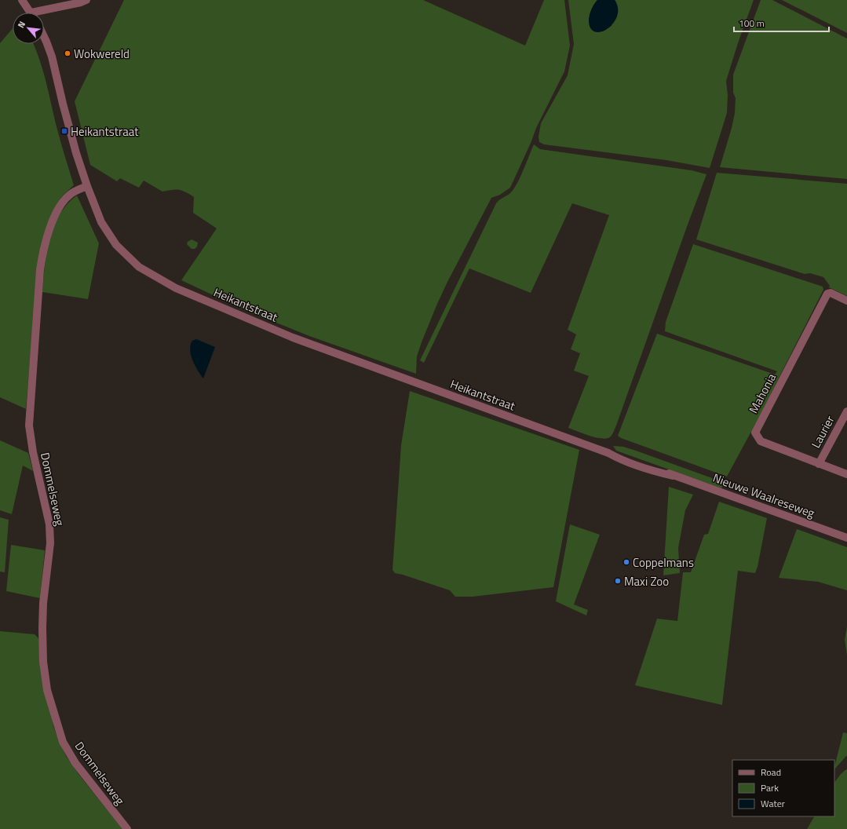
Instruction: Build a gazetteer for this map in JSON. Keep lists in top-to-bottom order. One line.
{"streets":{"street":["Heikantstraat","Mahonia","Laurier","Dommelseweg","Nieuwe Waalreseweg"]},"crossings":[["Heikantstraat","Dommelseweg"],["Heikantstraat","Nieuwe Waalreseweg"],["Mahonia","Laurier"]],"places":{"other":["Wokwereld","Coppelmans","Maxi Zoo"],"transit":["Heikantstraat"]},"legend":["Road","Park","Water"],"scale_bar":"100 m","north":"top left"}
